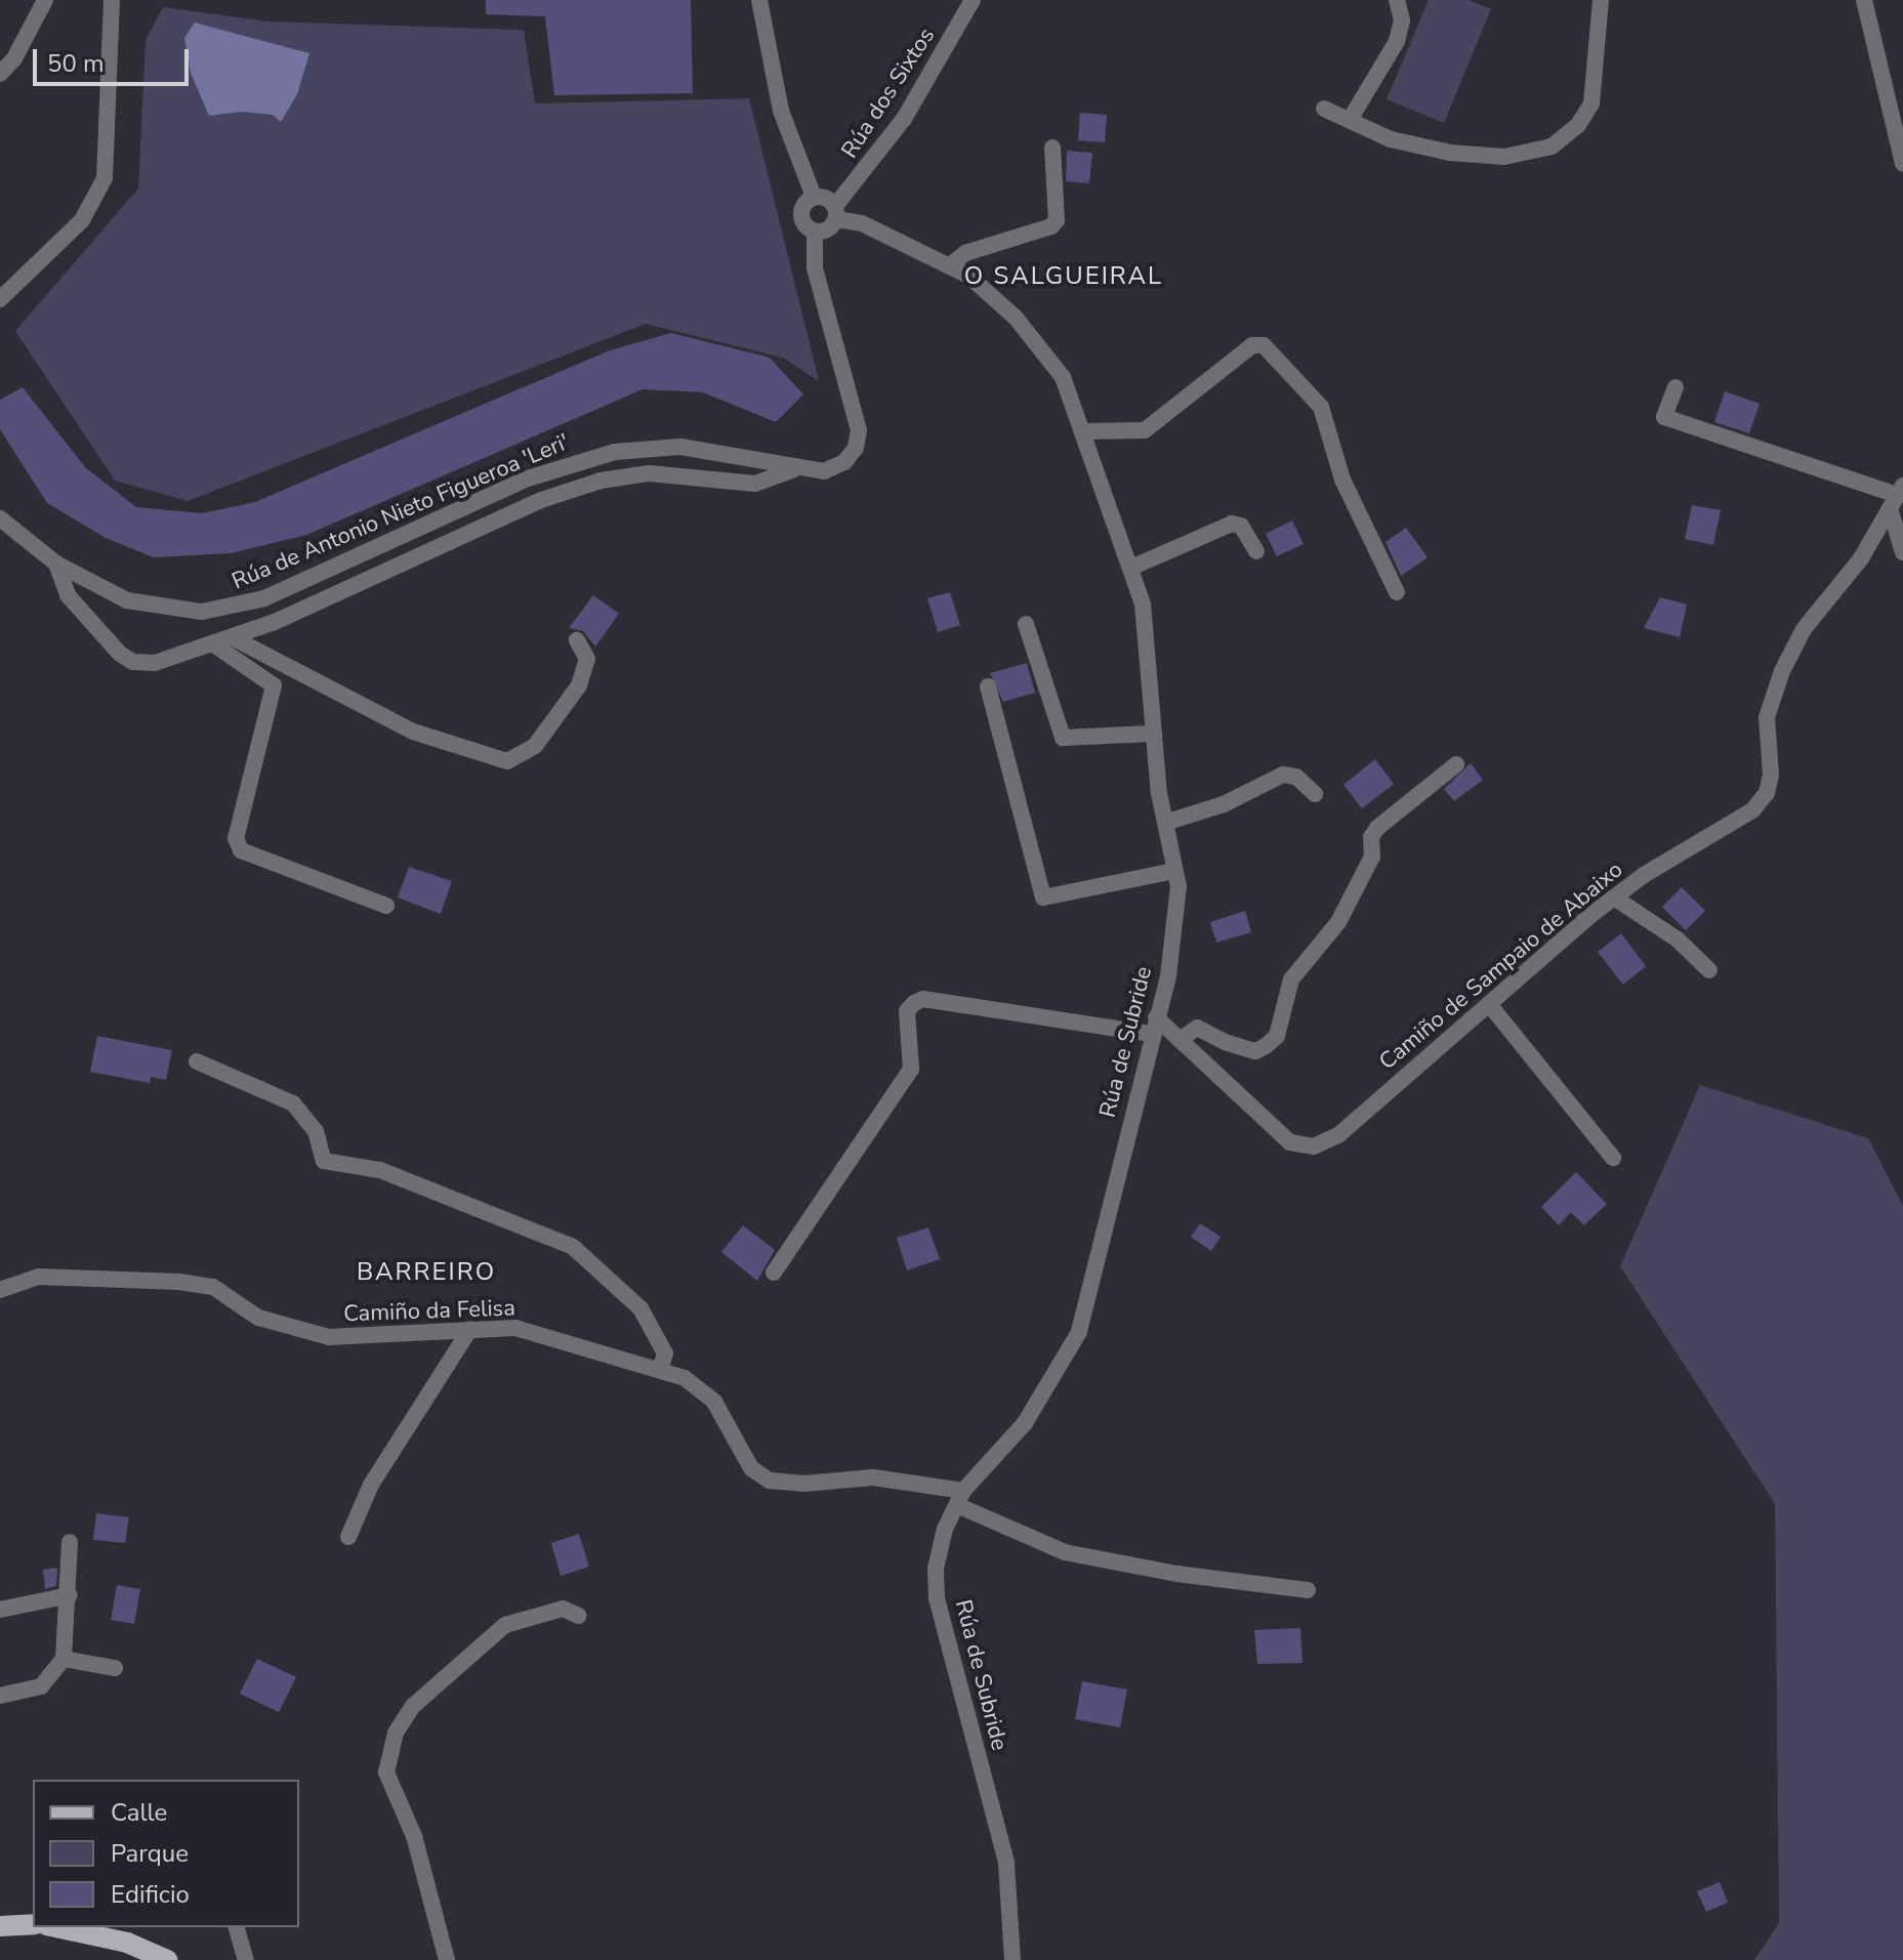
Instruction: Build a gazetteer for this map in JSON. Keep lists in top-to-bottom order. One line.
{"streets":{"street":["Rúa dos Sixtos","Rúa de Antonio Nieto Figueroa 'Leri'","Camiño de Sampaio de Abaixo","Rúa de Subride","Camiño da Felisa"]},"crossings":[["Rúa dos Sixtos","Rúa de Antonio Nieto Figueroa 'Leri'"],["Rúa dos Sixtos","Rúa de Subride"],["Rúa de Antonio Nieto Figueroa 'Leri'","Rúa de Subride"],["Camiño de Sampaio de Abaixo","Rúa de Subride"],["Rúa de Subride","Camiño da Felisa"]],"districts":["O SALGUEIRAL","BARREIRO"],"legend":["Calle","Parque","Edificio"],"scale_bar":"50 m"}
